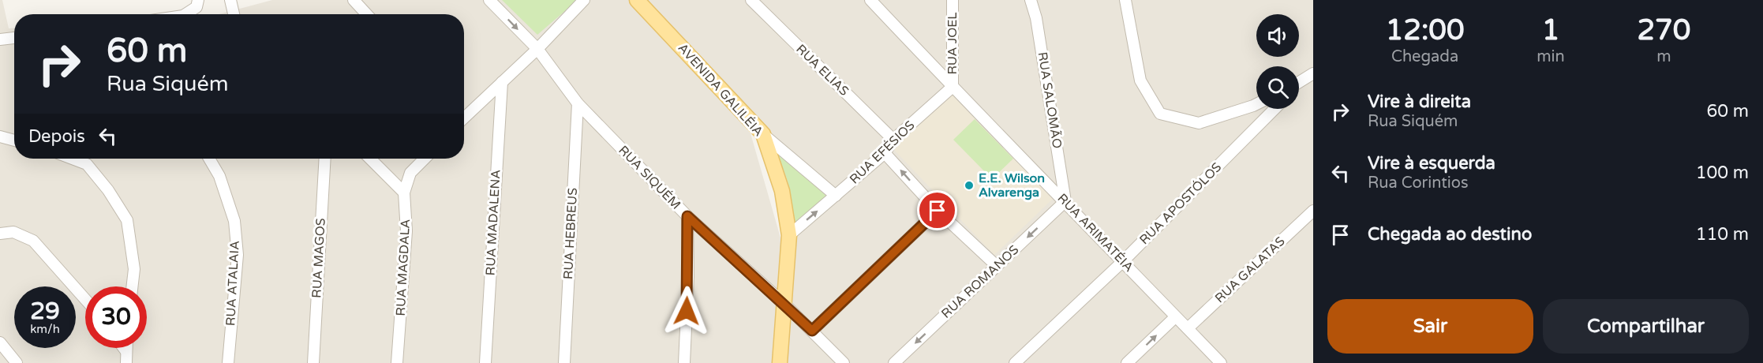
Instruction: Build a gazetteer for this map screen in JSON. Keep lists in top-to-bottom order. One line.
{"streets":{"main road":["AVENIDA GALILÉIA"],"street":["RUA JOEL","RUA ELIAS","RUA SALOMÃO","RUA EFÉSIOS","RUA SIQUÉM","RUA APOSTÓLOS","RUA MADALENA","RUA ARIMATÉIA","RUA HEBREUS","RUA MAGOS","RUA MAGDALA","RUA GALATAS","RUA ROMANOS","RUA ATALAIA"]},"crossings":[["RUA JOEL","RUA EFÉSIOS"],["RUA JOEL","RUA ARIMATÉIA"],["RUA ELIAS","RUA EFÉSIOS"],["AVENIDA GALILÉIA","RUA EFÉSIOS"],["AVENIDA GALILÉIA","RUA SIQUÉM"],["RUA SALOMÃO","RUA ARIMATÉIA"],["RUA SALOMÃO","RUA ROMANOS"],["RUA EFÉSIOS","RUA ARIMATÉIA"],["RUA SIQUÉM","RUA HEBREUS"],["RUA APOSTÓLOS","RUA ARIMATÉIA"],["RUA ARIMATÉIA","RUA GALATAS"],["RUA ARIMATÉIA","RUA ROMANOS"]],"places":["E.E. Wilson Alvarenga"],"page":{"eta":["12:00","Chegada","1","min","270","m"],"turn":["60 m","Rua Siquém"],"list":[{"name":"Vire à direita","note":"Rua Siquém","value":"60 m"},{"name":"Vire à esquerda","note":"Rua Corintios","value":"100 m"},{"name":"Chegada ao destino","value":"110 m"}],"then":"Depois","speed":"29 km/h","limit":"30","buttons":["Sair","Compartilhar"]}}
